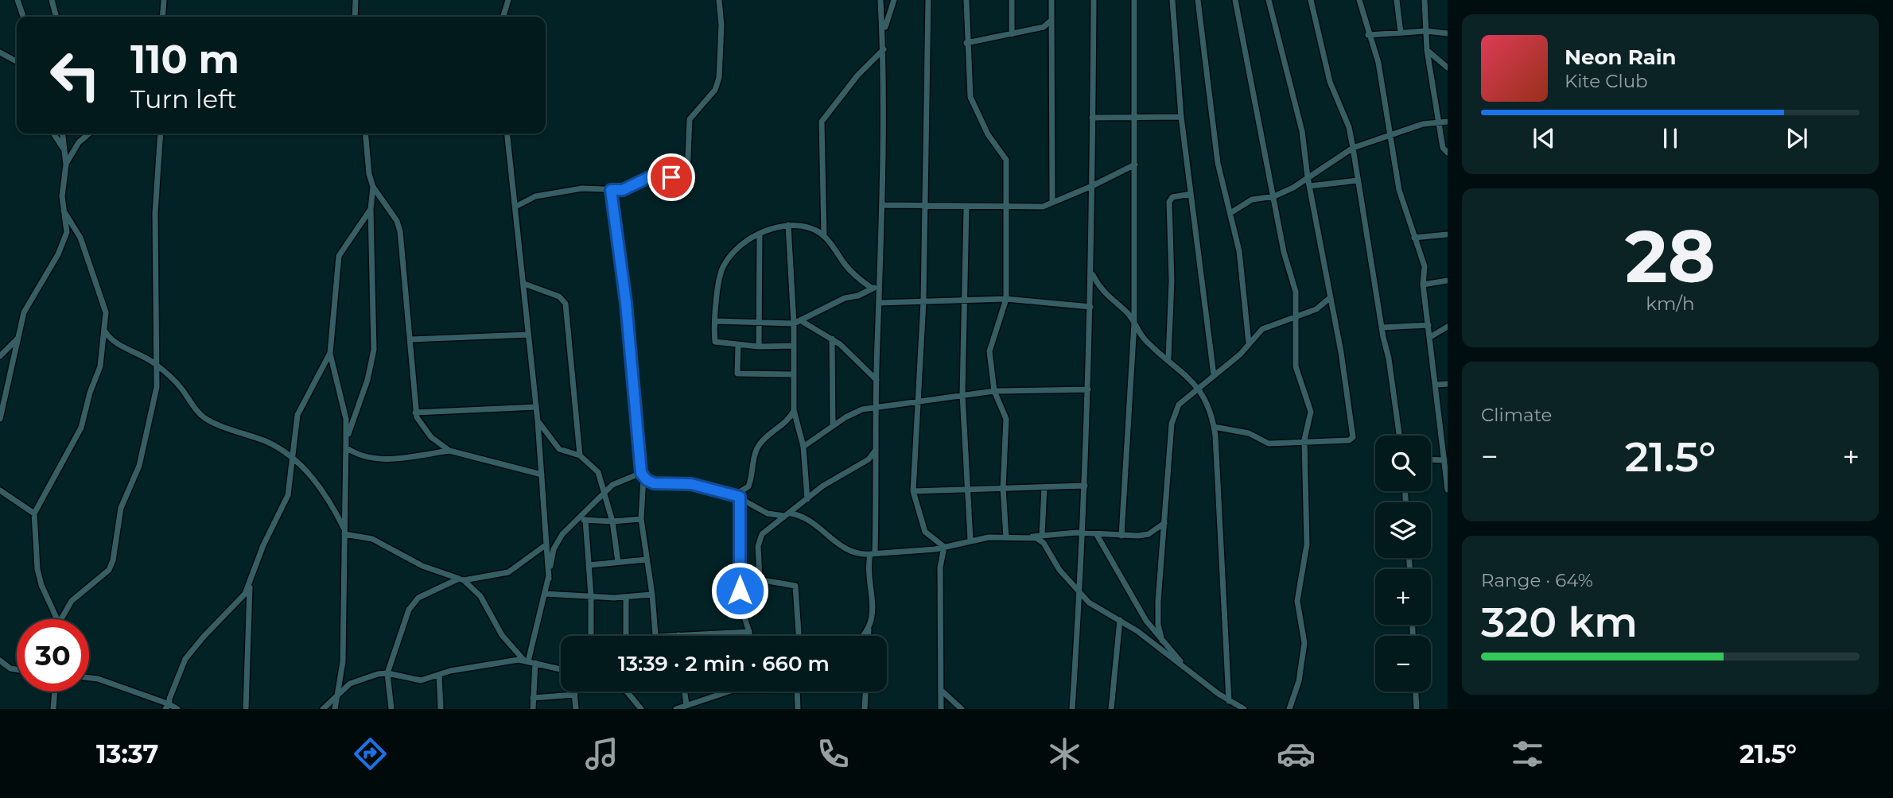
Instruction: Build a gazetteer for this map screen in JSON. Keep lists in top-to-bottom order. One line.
{"page":{"turn":["110 m","Turn left"],"song":["Neon Rain","Kite Club"],"tile":[["28","km/h"],"Climate",["Range · 64%","320 km"]],"heat":["−","21.5°","+"],"map_buttons":["+","−"],"limit":"30","trip":"13:39 · 2 min · 660 m","tabs":["13:37","21.5°"]}}
